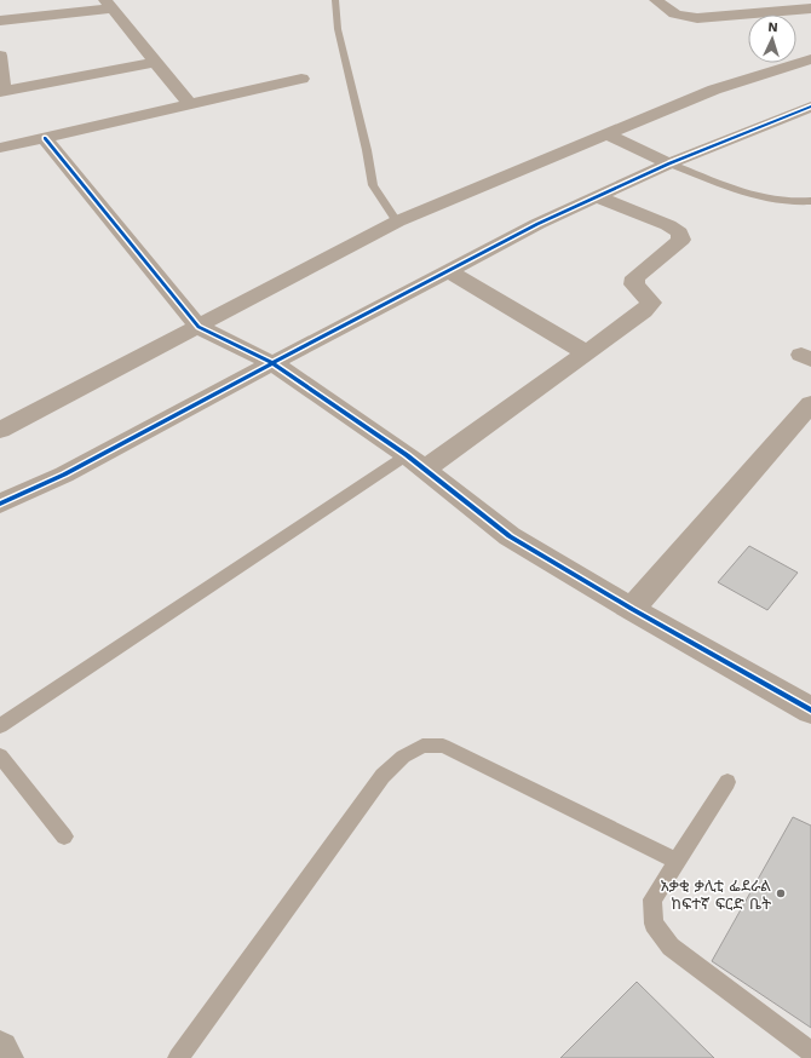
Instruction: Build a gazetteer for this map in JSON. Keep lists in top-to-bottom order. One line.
{"places":["አቃቂ ቃሊቲ ፌደራል ከፍተኛ ፍርድ ቤት"],"north":"top"}
